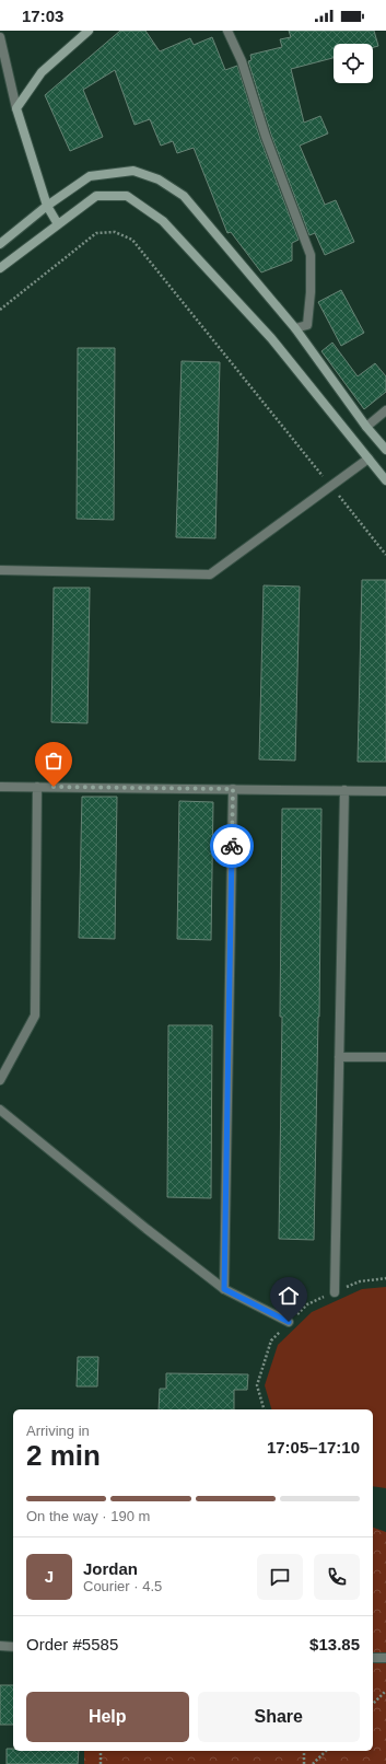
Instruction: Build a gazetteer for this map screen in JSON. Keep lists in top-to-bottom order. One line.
{"page":{"status":"17:03","heading":["2 min","Arriving in","17:05–17:10"],"panel":["Jordan","Courier · 4.5","Order #5585","$13.85"],"bar":"On the way · 190 m","round":"J","buttons":["Help","Share"]}}
